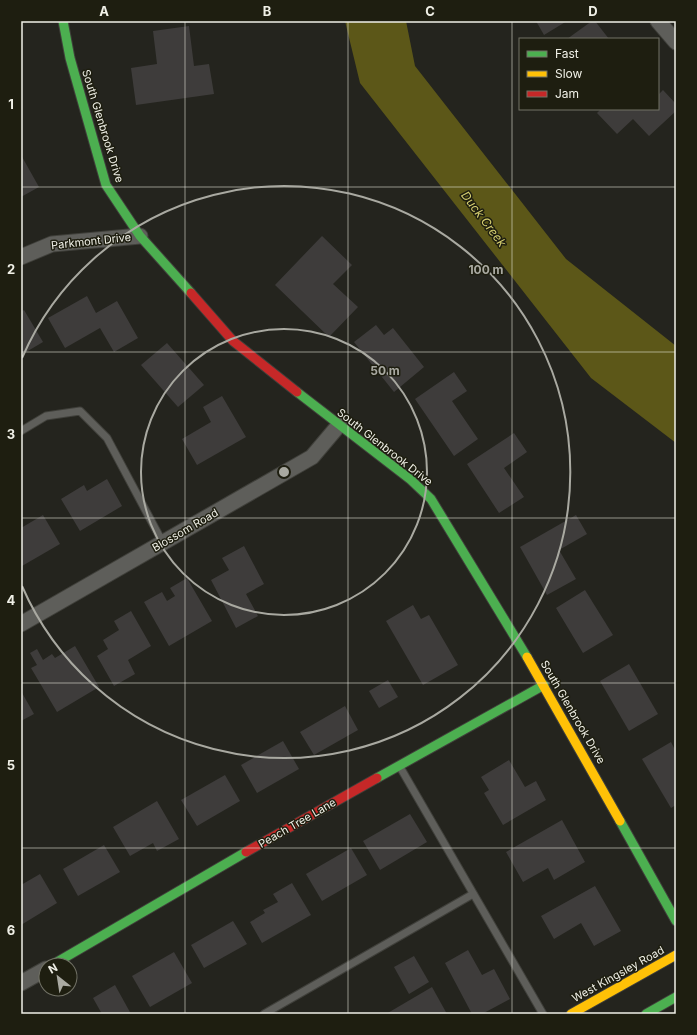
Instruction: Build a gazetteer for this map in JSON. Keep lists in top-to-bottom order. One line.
{"streets":{"street":["South Glenbrook Drive","Parkmont Drive","Blossom Road","Peach Tree Lane","West Kingsley Road"]},"crossings":[["South Glenbrook Drive","Parkmont Drive"],["South Glenbrook Drive","Blossom Road"],["South Glenbrook Drive","Peach Tree Lane"]],"water":["Duck Creek"],"legend":["Fast","Slow","Jam"],"north":"top left","grid":{"columns":["A","B","C","D"],"rows":["1","2","3","4","5","6"]},"rings":["100 m","50 m"]}
